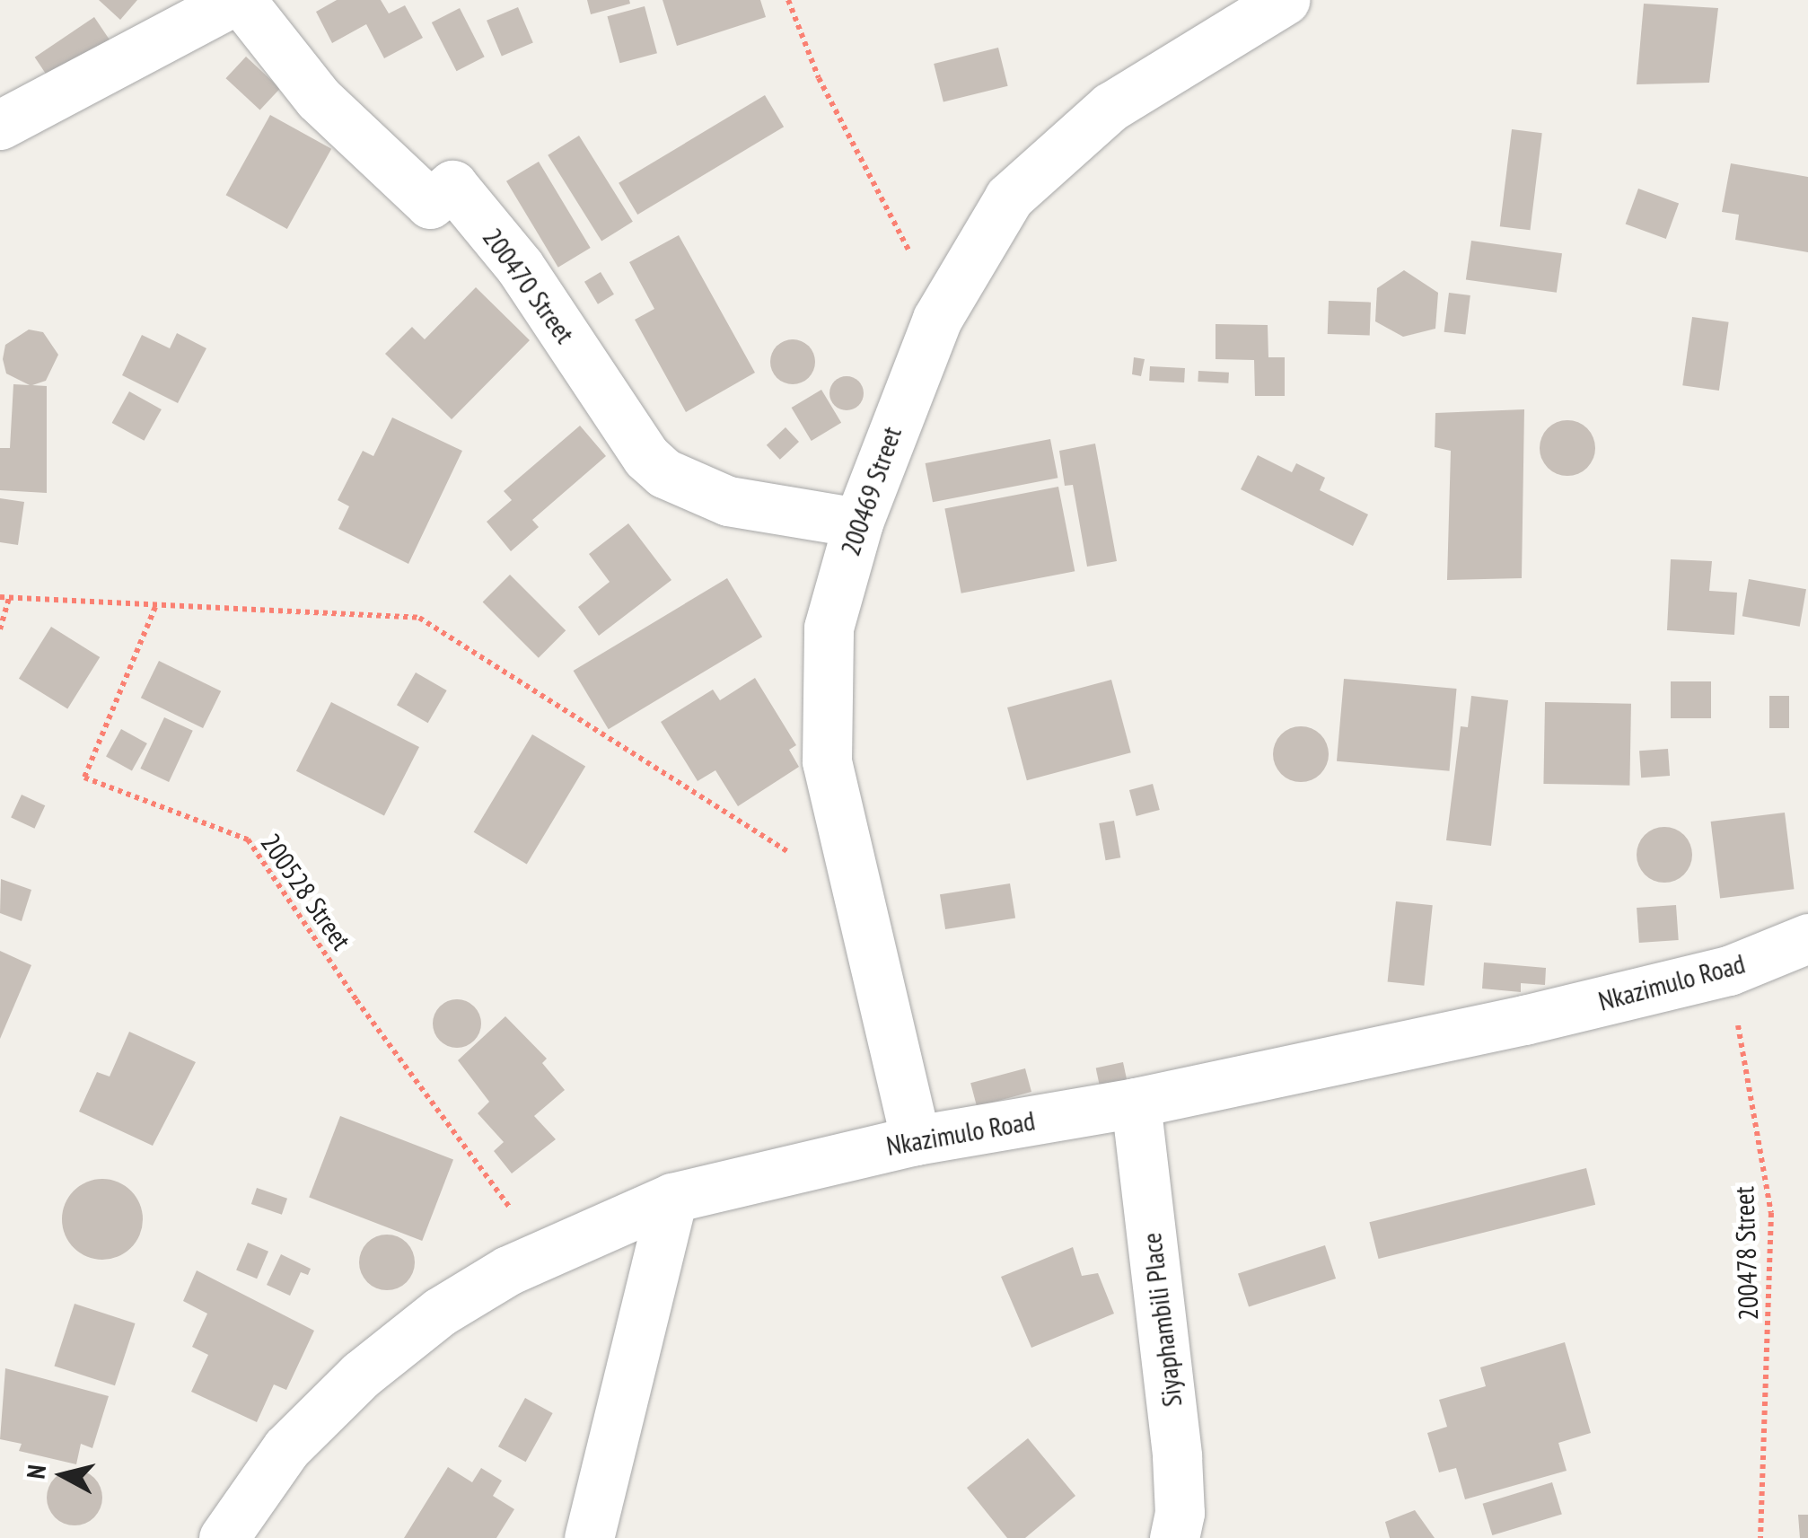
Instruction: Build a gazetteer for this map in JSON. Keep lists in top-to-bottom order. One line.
{"streets":{"street":["200470 Street","200469 Street","Nkazimulo Road","Siyaphambili Place"],"path":["200528 Street","200478 Street"]},"crossings":[["200470 Street","200469 Street"],["200469 Street","Nkazimulo Road"],["200528 Street","Nkazimulo Road"],["Nkazimulo Road","200478 Street"],["Nkazimulo Road","Siyaphambili Place"]],"north":"left"}
